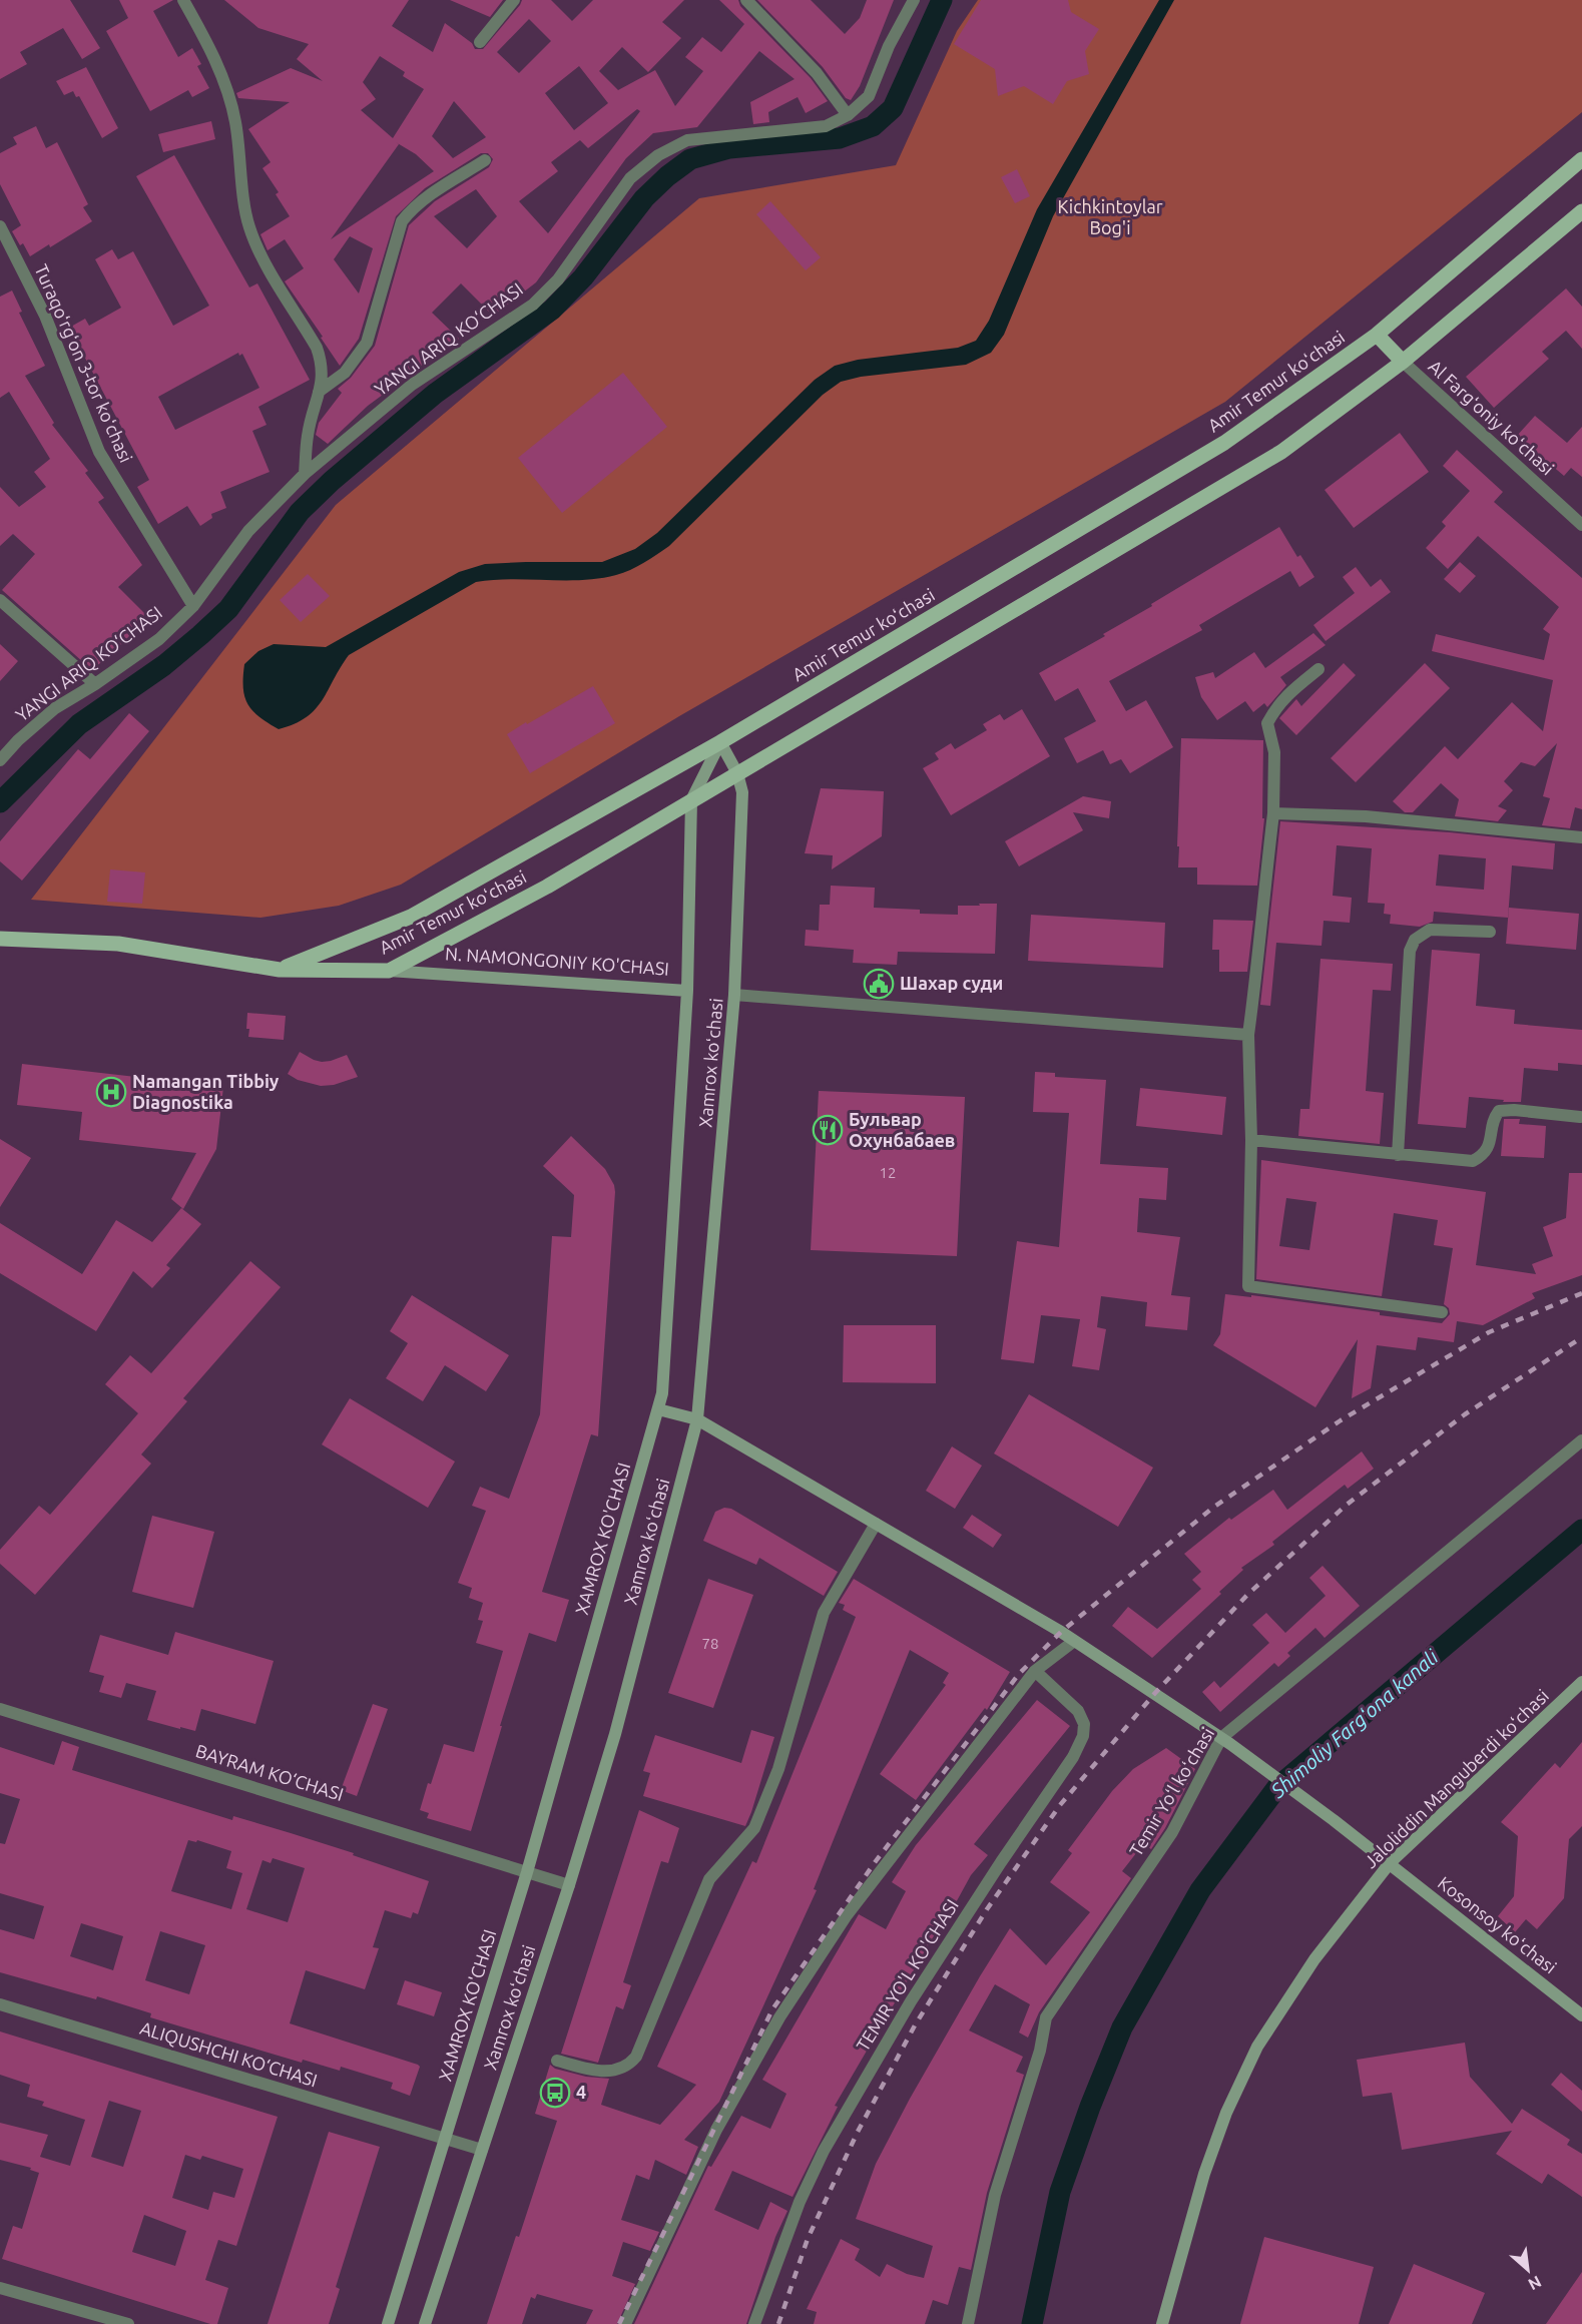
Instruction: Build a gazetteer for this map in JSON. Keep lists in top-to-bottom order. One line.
{"streets":{"main road":["Amir Temur koʻchasi","N. NAMONGONIY KO'CHASI","Xamrox koʻchasi","XAMROX KO'CHASI","Jaloliddin Manguberdi koʻchasi","Kosonsoy koʻchasi"],"street":["YANGI ARIQ KO‘CHASI","Turaqoʻrgʻon 3-tor koʻchasi","Al Fargʻoniy koʻchasi","BAYRAM KO‘CHASI","Temir Yoʻl koʻchasi","TEMIR YO'L KO'CHASI","ALIQUSHCHI KO‘CHASI"]},"crossings":[["YANGI ARIQ KO‘CHASI","Turaqoʻrgʻon 3-tor koʻchasi"],["Amir Temur koʻchasi","Al Fargʻoniy koʻchasi"],["Amir Temur koʻchasi","N. NAMONGONIY KO'CHASI"],["Amir Temur koʻchasi","Xamrox koʻchasi"],["Amir Temur koʻchasi","XAMROX KO'CHASI"],["N. NAMONGONIY KO'CHASI","XAMROX KO'CHASI"],["Xamrox koʻchasi","XAMROX KO'CHASI"],["Xamrox koʻchasi","BAYRAM KO‘CHASI"],["Xamrox koʻchasi","Kosonsoy koʻchasi"],["Xamrox koʻchasi","ALIQUSHCHI KO‘CHASI"],["XAMROX KO'CHASI","BAYRAM KO‘CHASI"],["XAMROX KO'CHASI","Kosonsoy koʻchasi"],["XAMROX KO'CHASI","ALIQUSHCHI KO‘CHASI"],["Jaloliddin Manguberdi koʻchasi","Kosonsoy koʻchasi"],["Temir Yoʻl koʻchasi","Kosonsoy koʻchasi"]],"water":["Shimoliy Fargʻona kanali"],"parks":["Kichkintoylar Bog'i"],"places":{"public building":["Шахар суди"],"hospital":["Namangan Tibbiy Diagnostika"],"restaurant":["Бульвар Охунбабаев"],"bus stop":["4"]},"house_numbers":["12","78"],"north":"bottom right"}
